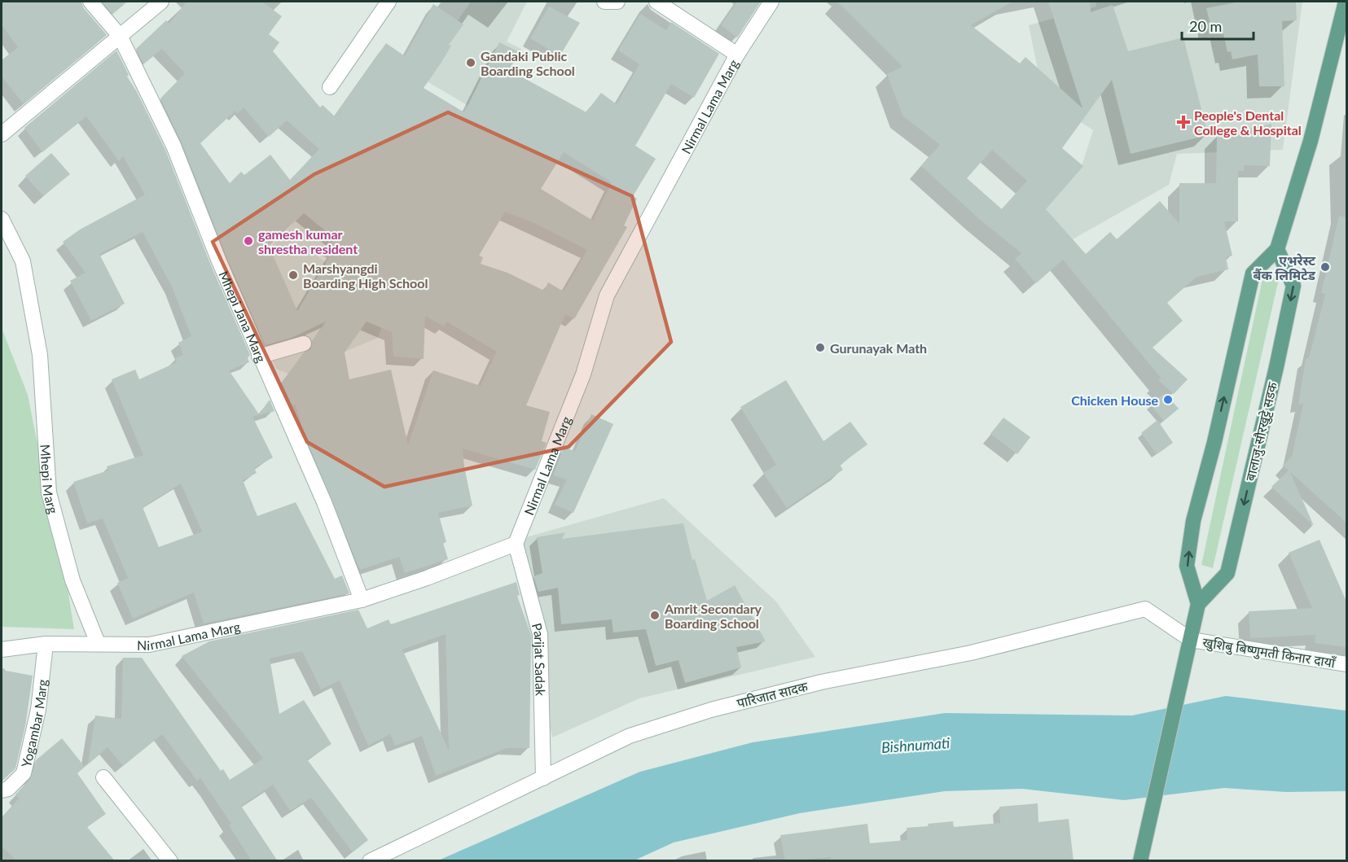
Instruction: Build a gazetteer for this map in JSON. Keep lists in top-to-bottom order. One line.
{"streets":{"main road":["बालाजु-सौरखुट्टे सडक"],"street":["Nirmal Lama Marg","Mhepi Jana Marg","Mhepi Marg","खुशिबु बिष्णुमती किनार दायाँ","Parijat Sadak","पारिजात सादक","Yogambar Marg"]},"crossings":[["Nirmal Lama Marg","Mhepi Jana Marg"],["Nirmal Lama Marg","Mhepi Marg"],["Nirmal Lama Marg","Parijat Sadak"],["बालाजु-सौरखुट्टे सडक","खुशिबु बिष्णुमती किनार दायाँ"],["बालाजु-सौरखुट्टे सडक","पारिजात सादक"],["खुशिबु बिष्णुमती किनार दायाँ","पारिजात सादक"],["Parijat Sadak","पारिजात सादक"]],"water":["Bishnumati"],"places":{"other":["Gandaki Public Boarding School","gamesh kumar shrestha resident","एभरेस्ट बैंक लिमिटेड","Marshyangdi Boarding High School","Gurunayak Math","Chicken House","Amrit Secondary Boarding School"],"health":["People's Dental College & Hospital"]},"scale_bar":"20 m"}
